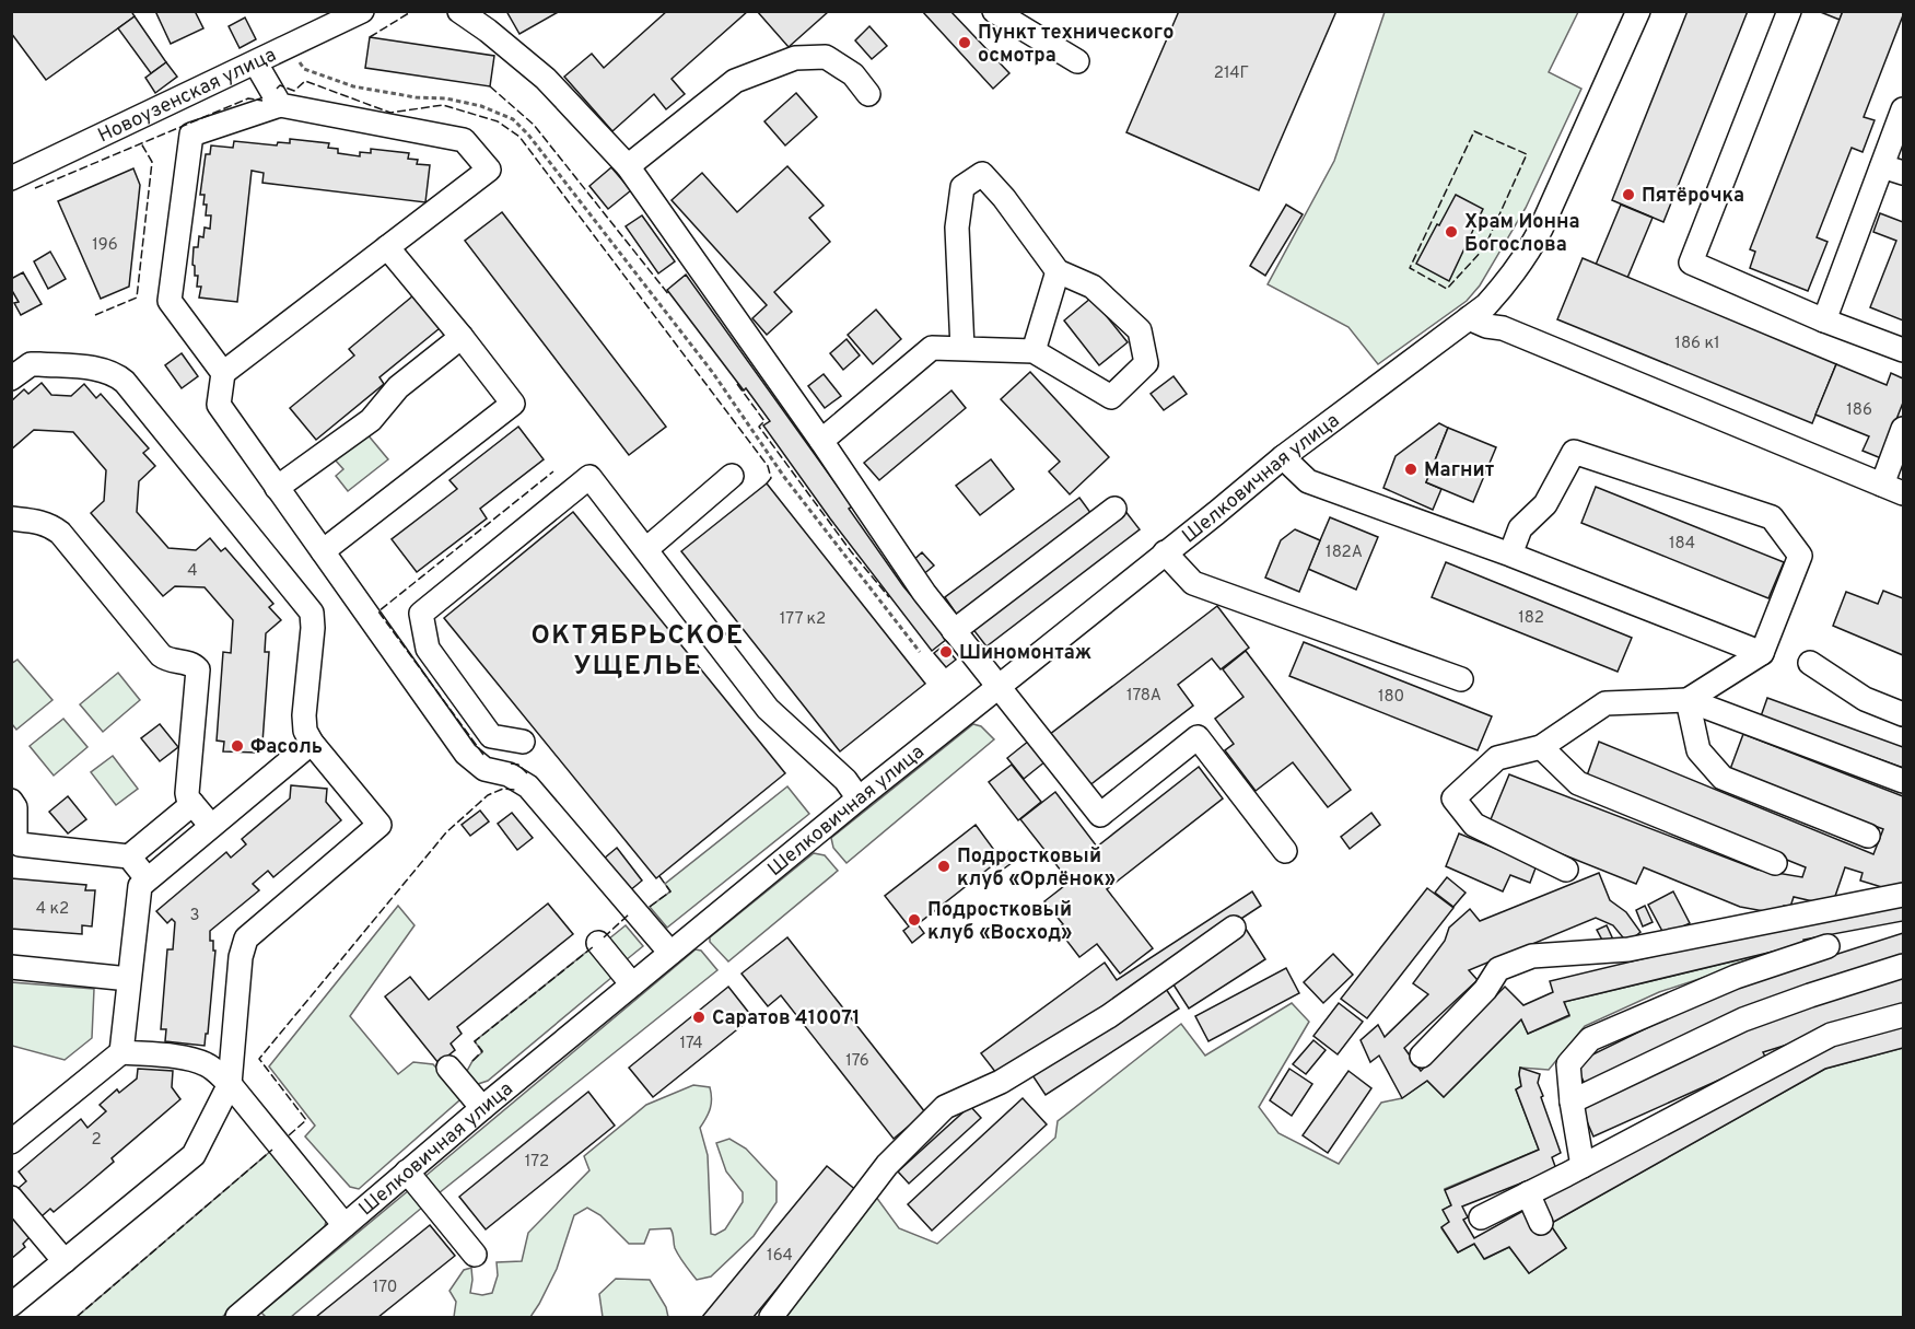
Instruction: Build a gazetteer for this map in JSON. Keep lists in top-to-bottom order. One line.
{"streets":{"street":["Новоузенская улица","Шелковичная улица"]},"districts":["ОКТЯБРЬСКОЕ УЩЕЛЬЕ"],"places":["Пункт технического осмотра","Пятёрочка","Храм Ионна Богослова","Магнит","Шиномонтаж","Фасоль","Подростковый клуб «Орлёнок»","Подростковый клуб «Восход»","Саратов 410071"],"house_numbers":["214Г","196","186 к1","186","184","182А","4","182","177 к2","178А","180","4 к2","3","174","176","2","172","164","170"]}
